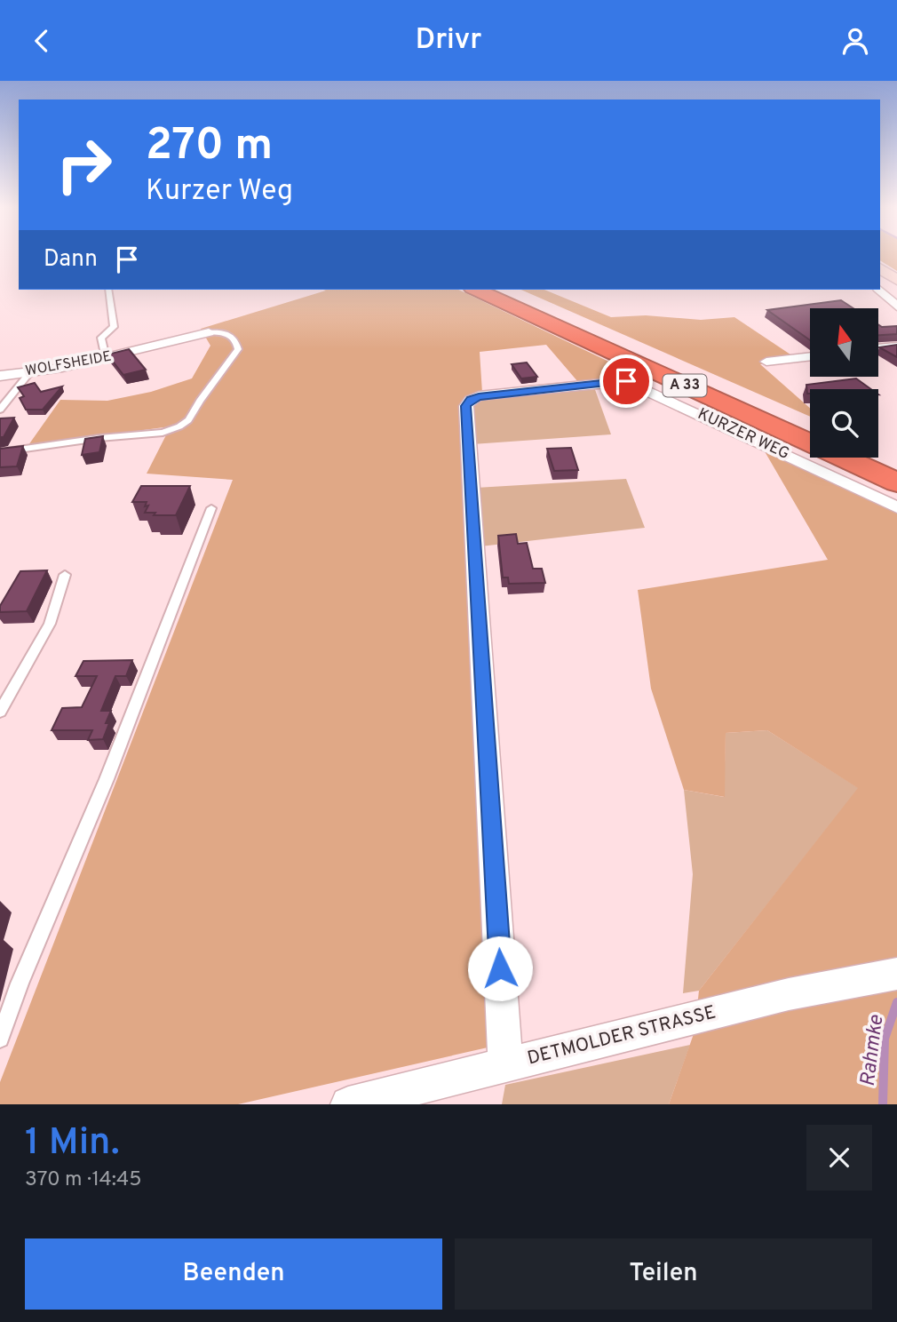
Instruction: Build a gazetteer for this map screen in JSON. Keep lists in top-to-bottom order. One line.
{"streets":{"highway":["A 33"],"street":["WOLFSHEIDE","KURZER WEG","DETMOLDER STRASSE"]},"crossings":[["KURZER WEG","DETMOLDER STRASSE"]],"water":["Rahmke"],"north":"top","page":{"header":"Drivr","turn":["270 m","Kurzer Weg"],"then":"Dann","heading":["1 Min.","370 m · 14:45"],"buttons":["Beenden","Teilen"]}}
